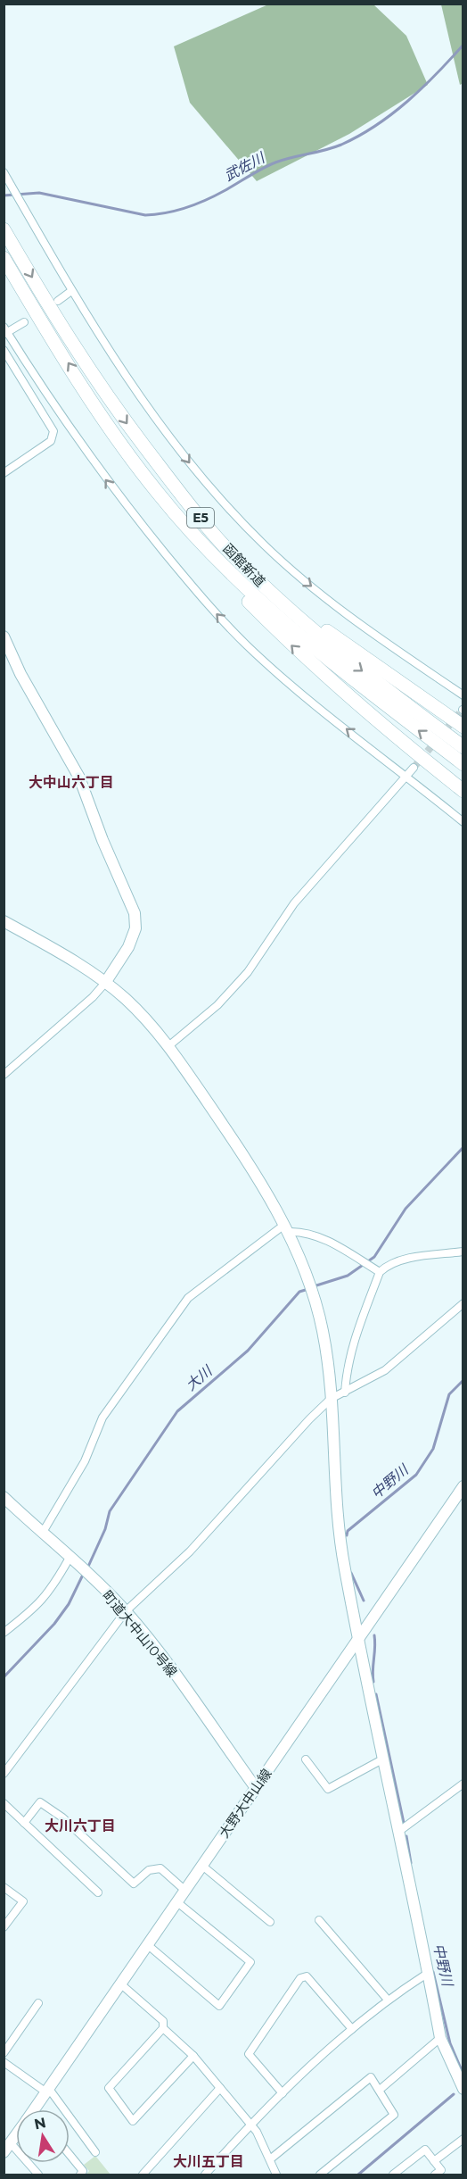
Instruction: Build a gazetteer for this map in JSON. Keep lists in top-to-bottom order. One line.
{"streets":{"highway":["E5","函館新道"],"street":["町道大中山10号線","大野大中山線"]},"crossings":[["町道大中山10号線","大野大中山線"]],"districts":["大中山六丁目","大川六丁目","大川五丁目"],"water":["武佐川","大川","中野川"],"north":"top"}
